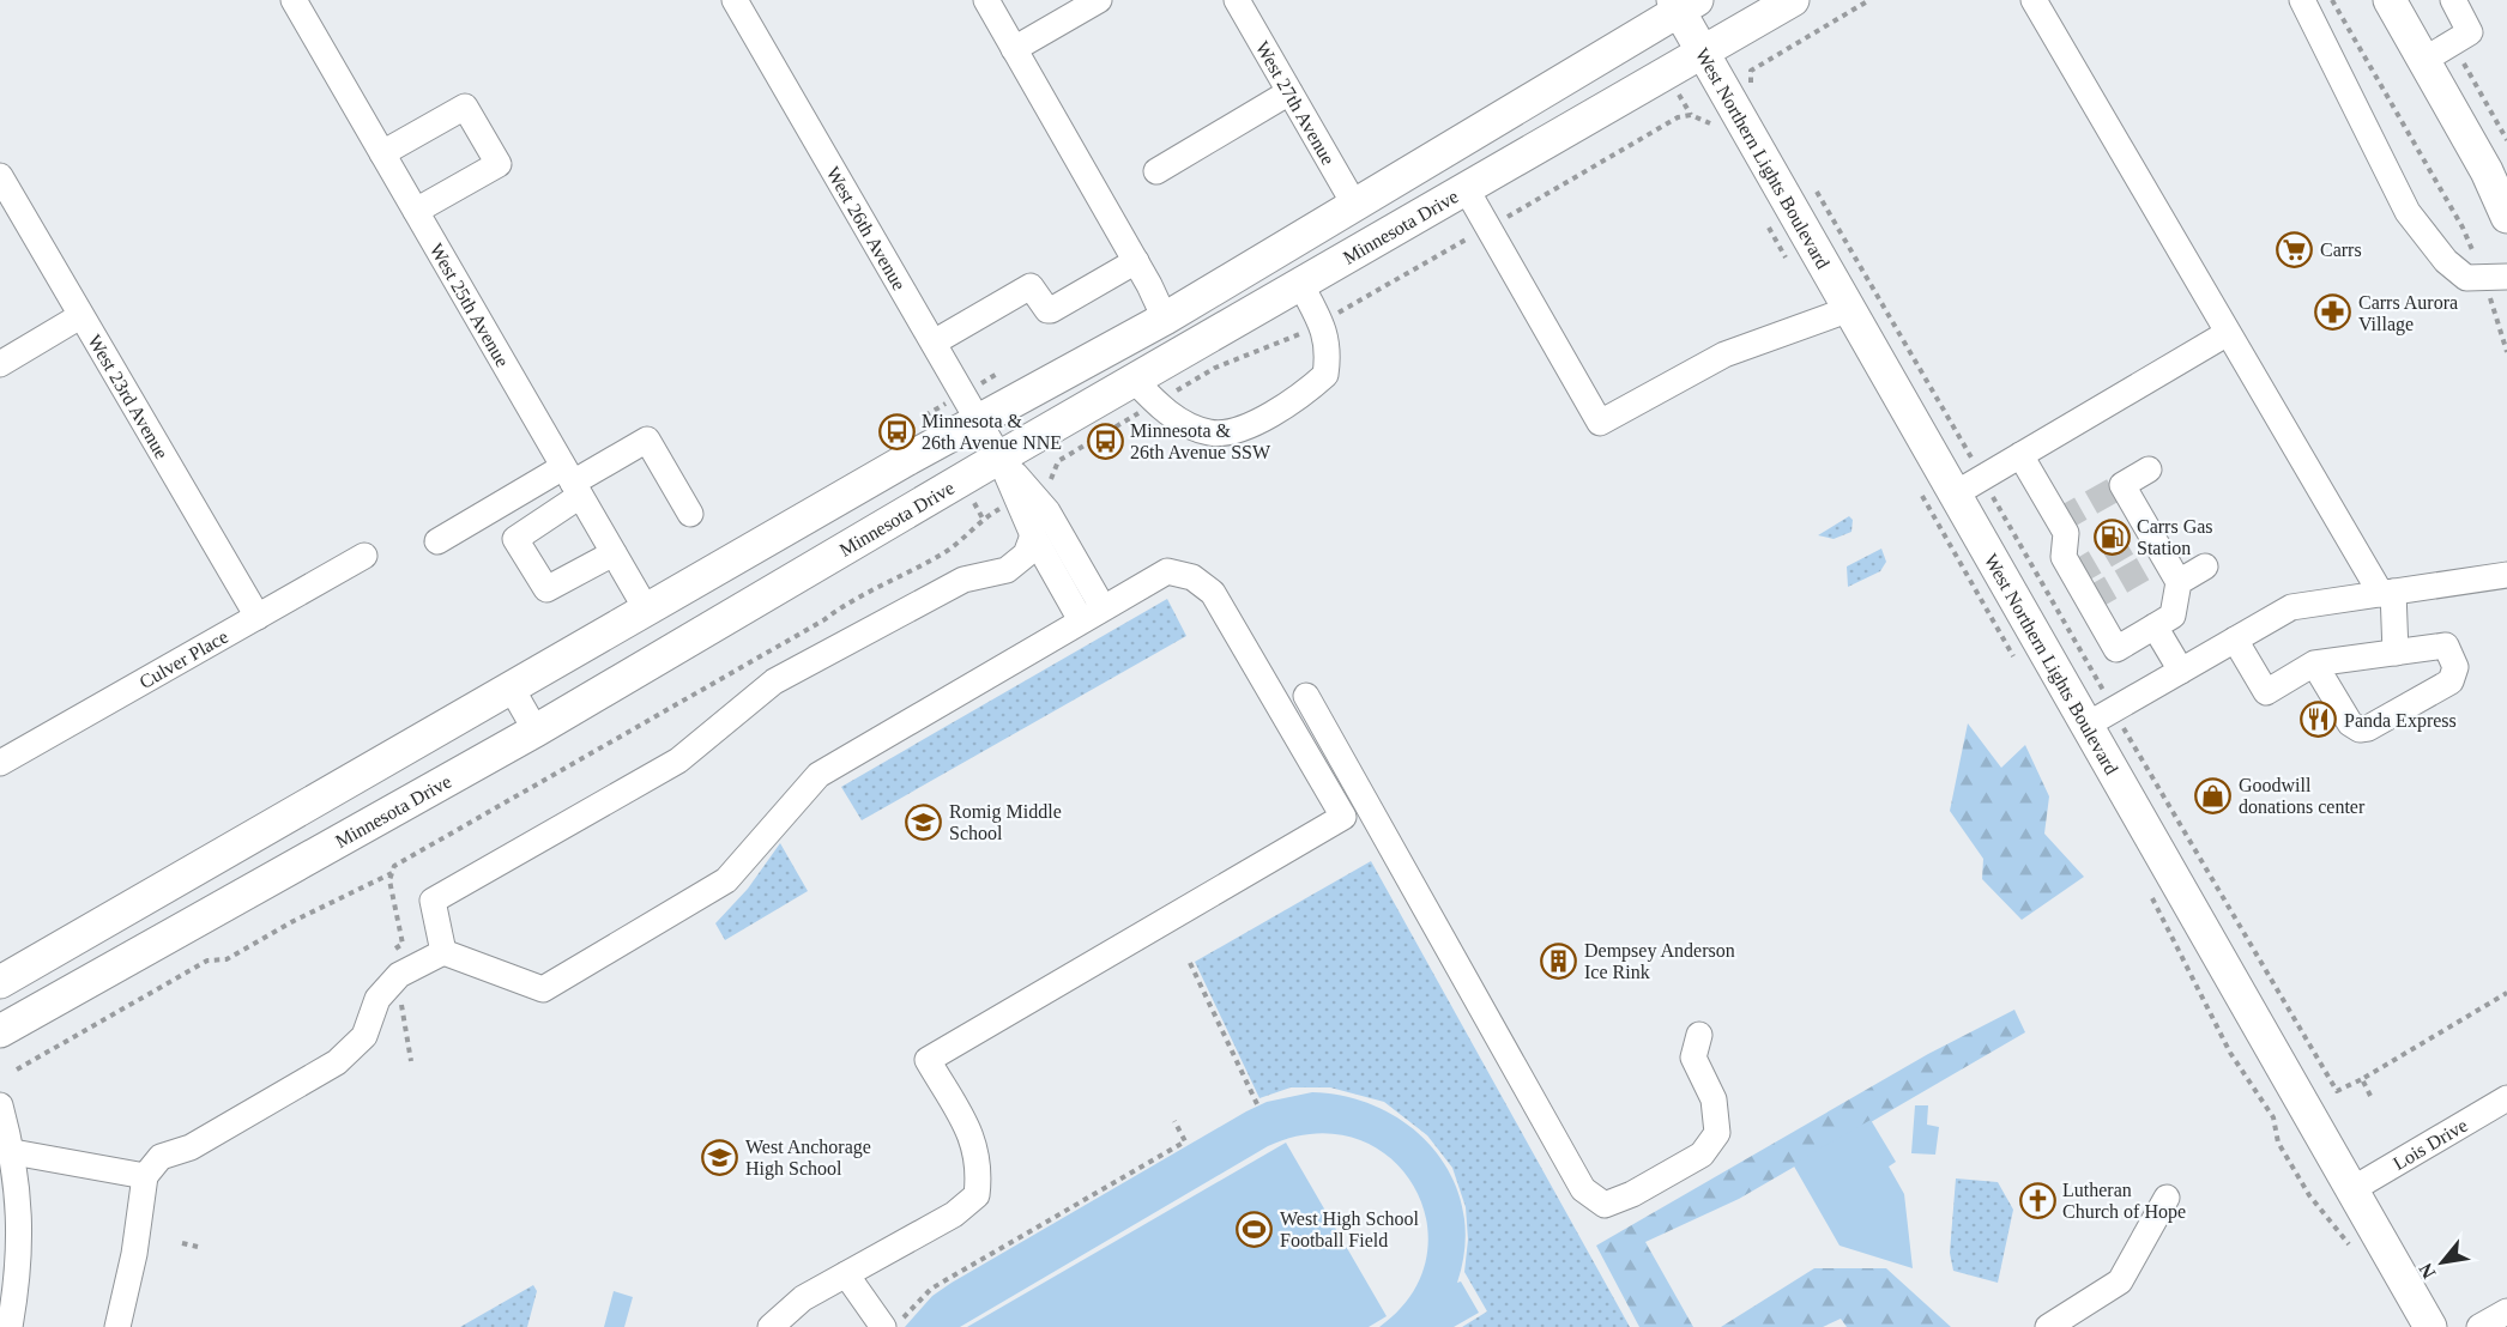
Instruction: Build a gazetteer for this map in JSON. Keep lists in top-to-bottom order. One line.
{"streets":{"main road":["West Northern Lights Boulevard","Minnesota Drive"],"street":["West 27th Avenue","West 26th Avenue","West 25th Avenue","West 23rd Avenue","Culver Place","Lois Drive"]},"crossings":[["West 27th Avenue","Minnesota Drive"],["West Northern Lights Boulevard","Minnesota Drive"],["West Northern Lights Boulevard","Lois Drive"],["Minnesota Drive","West 26th Avenue"],["Minnesota Drive","West 25th Avenue"],["West 23rd Avenue","Culver Place"]],"places":{"supermarket":["Carrs"],"pharmacy":["Carrs Aurora Village"],"bus stop":["Minnesota & 26th Avenue NNE","Minnesota & 26th Avenue SSW"],"fuel station":["Carrs Gas Station"],"restaurant":["Panda Express"],"shop":["Goodwill donations center"],"school or university":["Romig Middle School","West Anchorage High School"],"building":["Dempsey Anderson Ice Rink"],"church":["Lutheran Church of Hope"],"sports":["West High School Football Field"]},"north":"bottom left"}
